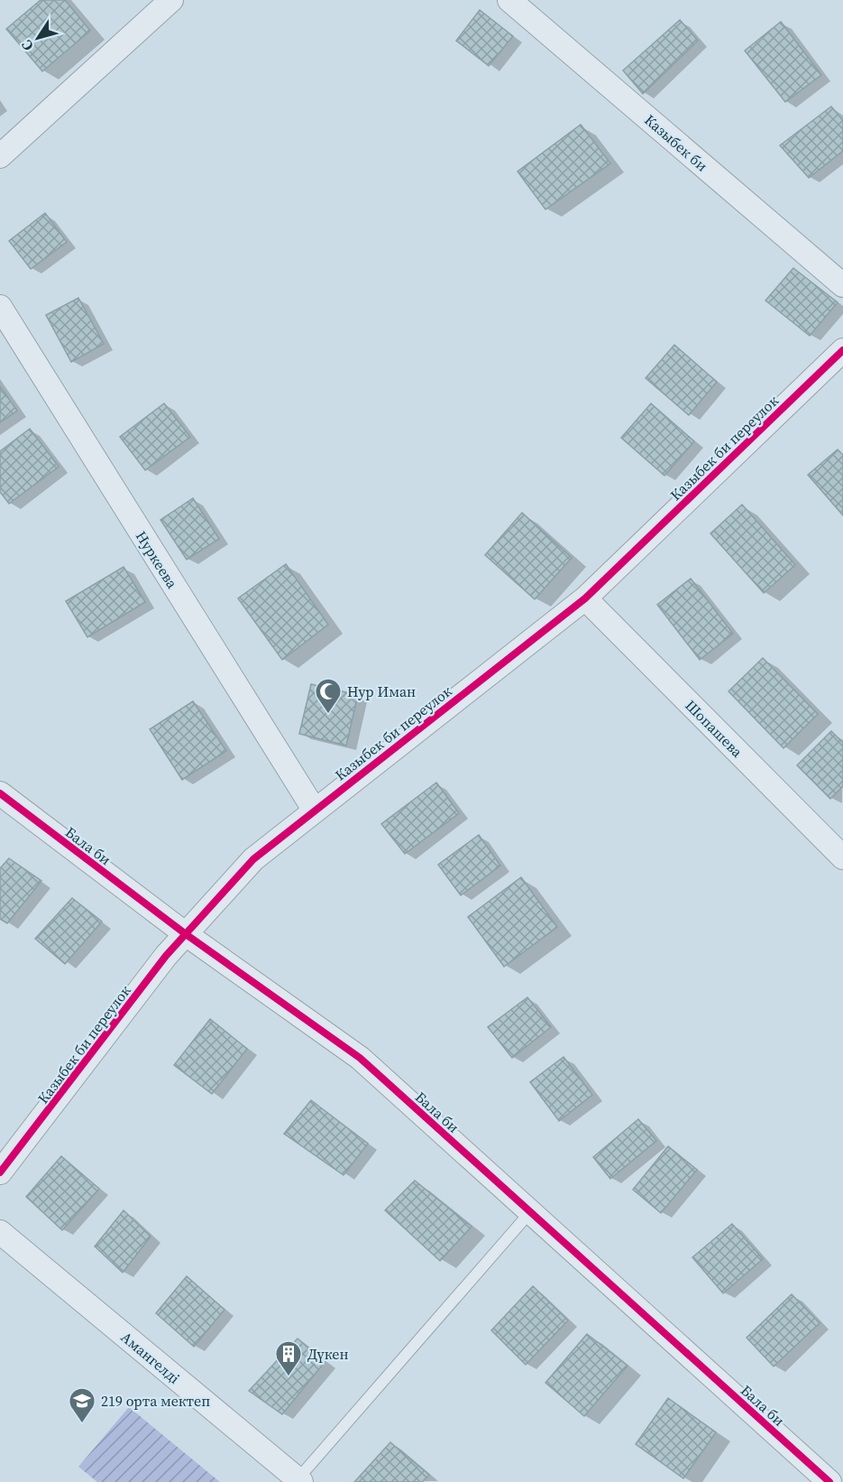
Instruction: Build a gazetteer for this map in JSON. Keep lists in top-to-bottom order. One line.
{"streets":{"street":["Казыбек би","Казыбек би переулок","Нуркеева","Шопашева","Бала би","Амангелді"]},"crossings":[["Казыбек би переулок","Нуркеева"],["Казыбек би переулок","Шопашева"],["Казыбек би переулок","Бала би"]],"places":{"mosque":["Нур Иман"],"building":["Дүкен"],"school or university":["219 орта мектеп"]},"north":"bottom left"}
